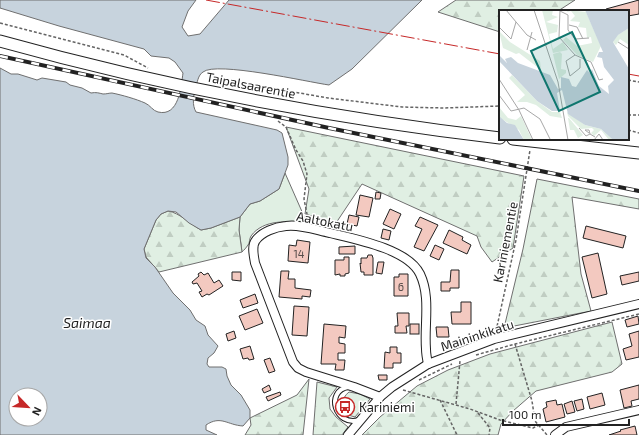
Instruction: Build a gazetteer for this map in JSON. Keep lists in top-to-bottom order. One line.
{"streets":{"main road":["Taipalsaarentie"],"street":["Aaltokatu","Maininkikatu"],"path":["Kariniementie"]},"crossings":[["Aaltokatu","Maininkikatu"],["Kariniementie","Maininkikatu"]],"water":["Saimaa"],"places":{"bus stop":["Kariniemi"]},"house_numbers":["14","6"],"scale_bar":"100 m","north":"bottom right"}
